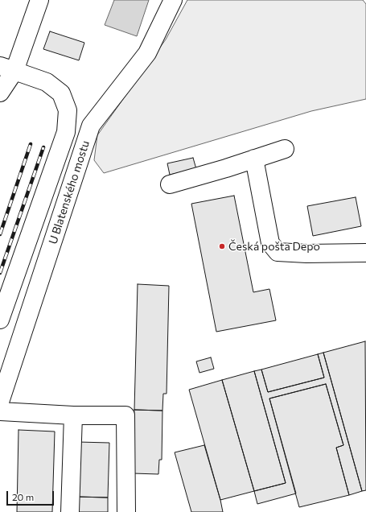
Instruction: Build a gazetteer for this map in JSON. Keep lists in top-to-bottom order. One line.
{"streets":{"street":["U Blatenského mostu"]},"places":["Česká pošta Depo"],"scale_bar":"20 m"}
